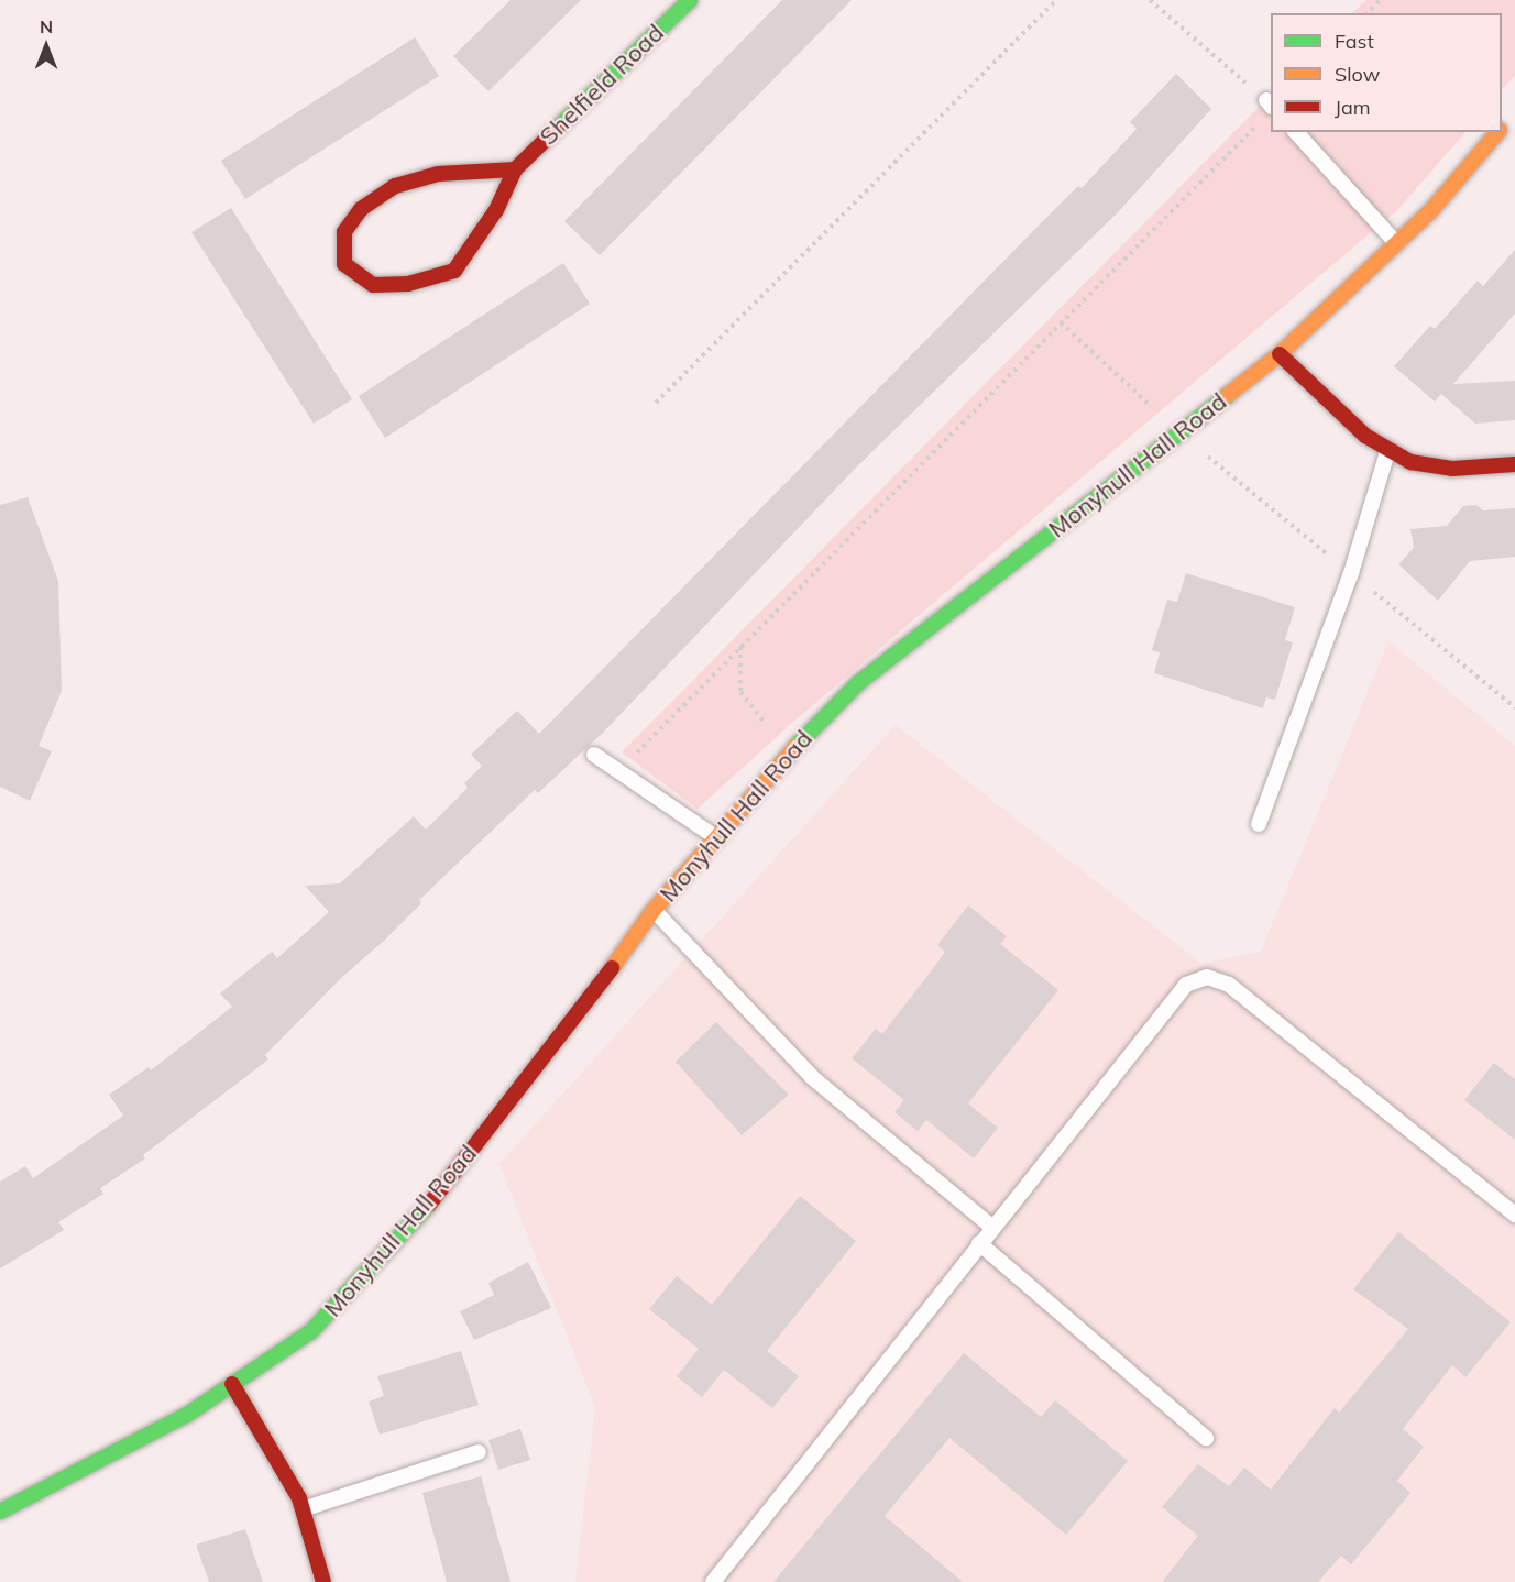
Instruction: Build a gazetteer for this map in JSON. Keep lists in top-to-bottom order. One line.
{"streets":{"street":["Shelfield Road","Monyhull Hall Road"]},"legend":["Fast","Slow","Jam"],"north":"top"}
